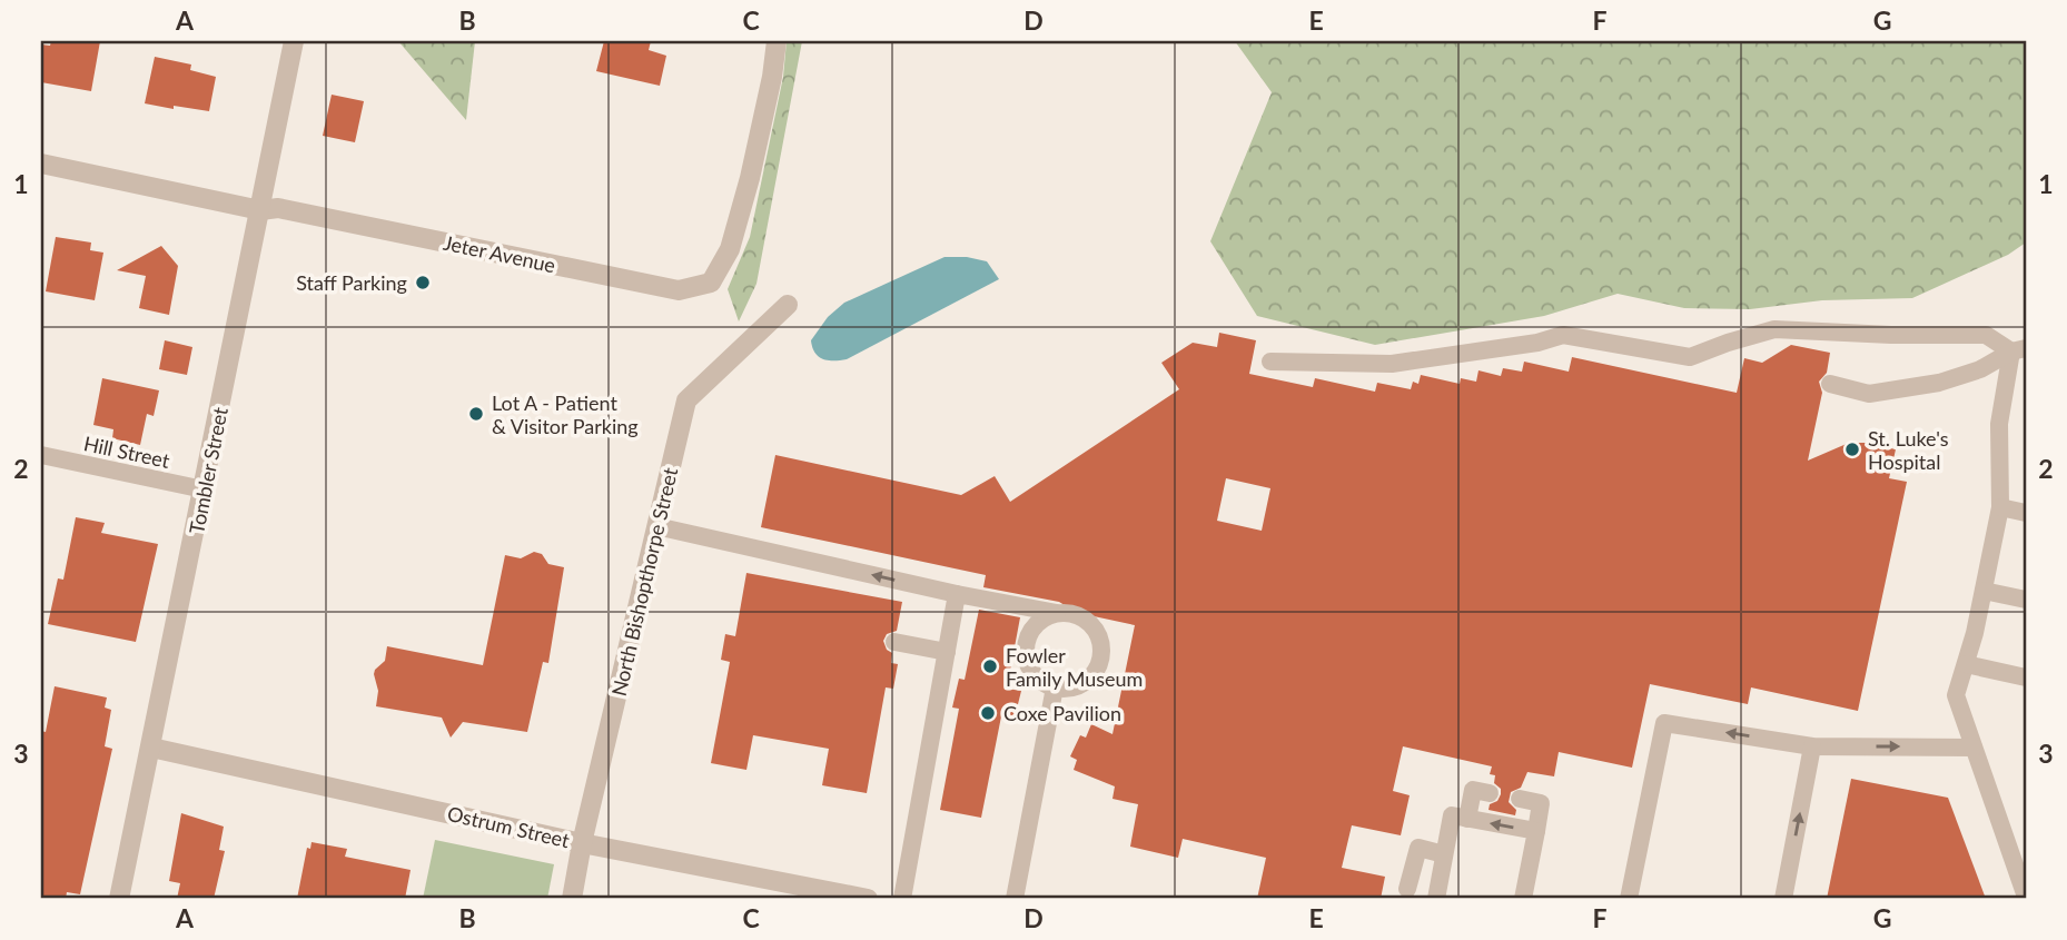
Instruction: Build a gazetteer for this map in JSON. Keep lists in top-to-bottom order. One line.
{"streets":{"street":["Jeter Avenue","Tombler Street","North Bishopthorpe Street","Ostrum Street"],"lane":["Hill Street"]},"crossings":[["Jeter Avenue","Tombler Street"],["Hill Street","Tombler Street"],["Tombler Street","Ostrum Street"],["North Bishopthorpe Street","Ostrum Street"]],"places":["Staff Parking","Lot A - Patient & Visitor Parking","St. Luke's Hospital","Fowler Family Museum","Coxe Pavilion"],"grid":{"columns":["A","B","C","D","E","F","G"],"rows":["1","2","3"]}}
